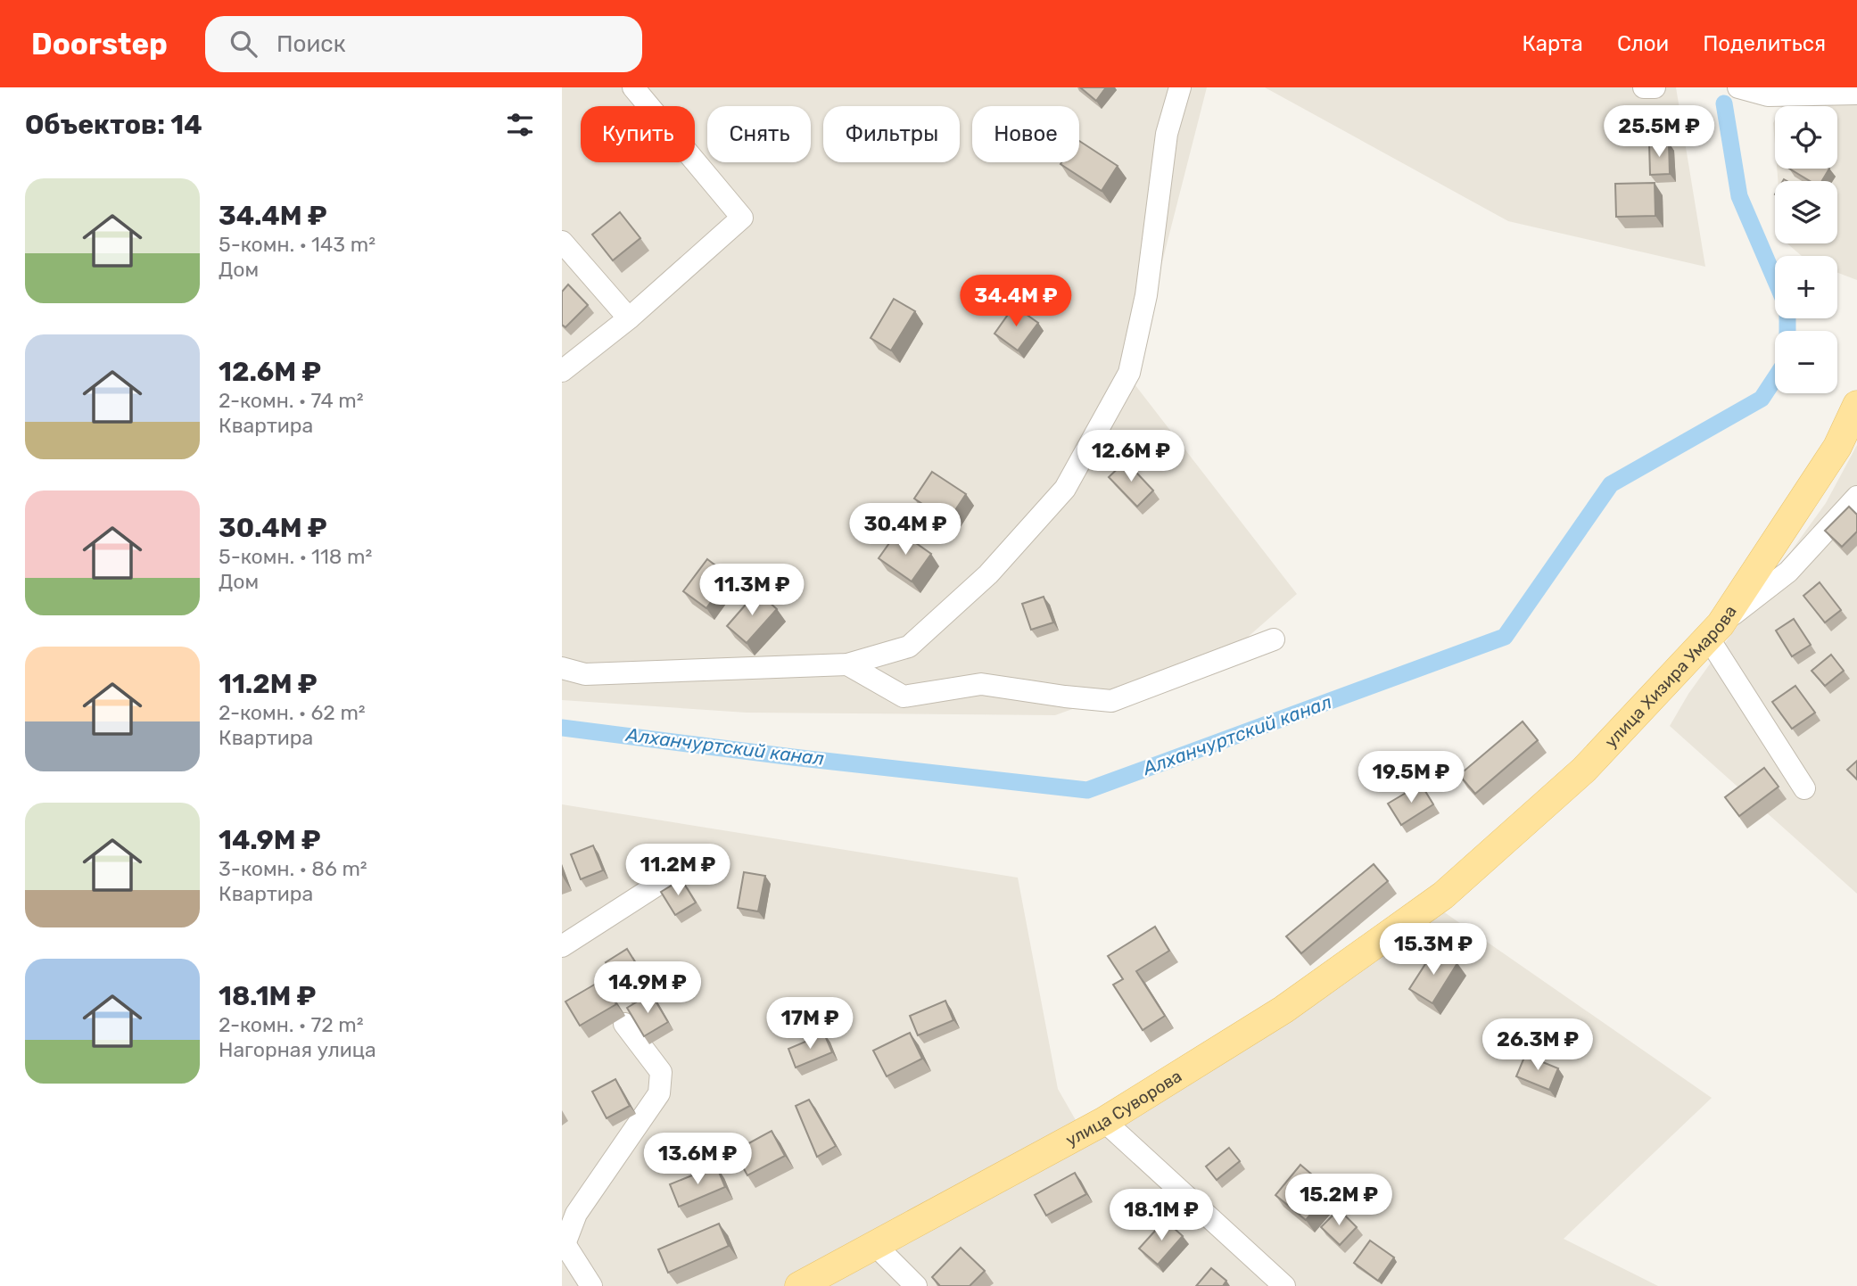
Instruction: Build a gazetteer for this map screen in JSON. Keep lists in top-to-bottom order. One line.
{"streets":{"main road":["улица Хизира Умарова","улица Суворова"]},"crossings":[["улица Хизира Умарова","улица Суворова"]],"water":["Алханчуртский канал"],"page":{"header":"Doorstep","search":"Поиск","nav":["Карта","Слои","Поделиться"],"heading":"Объектов: 14","price":["25.5M ₽","34.4M ₽","12.6M ₽","30.4M ₽","11.3M ₽","19.5M ₽","11.2M ₽","15.3M ₽","14.9M ₽","17M ₽","26.3M ₽","13.6M ₽","15.2M ₽","18.1M ₽"],"map_buttons":["+","−"],"chip":["Купить","Снять","Фильтры","Новое"],"list":[{"name":"34.4M ₽","note":"5-комн. · 143 m² · Дом"},{"name":"12.6M ₽","note":"2-комн. · 74 m² · Квартира"},{"name":"30.4M ₽","note":"5-комн. · 118 m² · Дом"},{"name":"11.2M ₽","note":"2-комн. · 62 m² · Квартира"},{"name":"14.9M ₽","note":"3-комн. · 86 m² · Квартира"},{"name":"18.1M ₽","note":"2-комн. · 72 m² · Нагорная улица"}]}}
